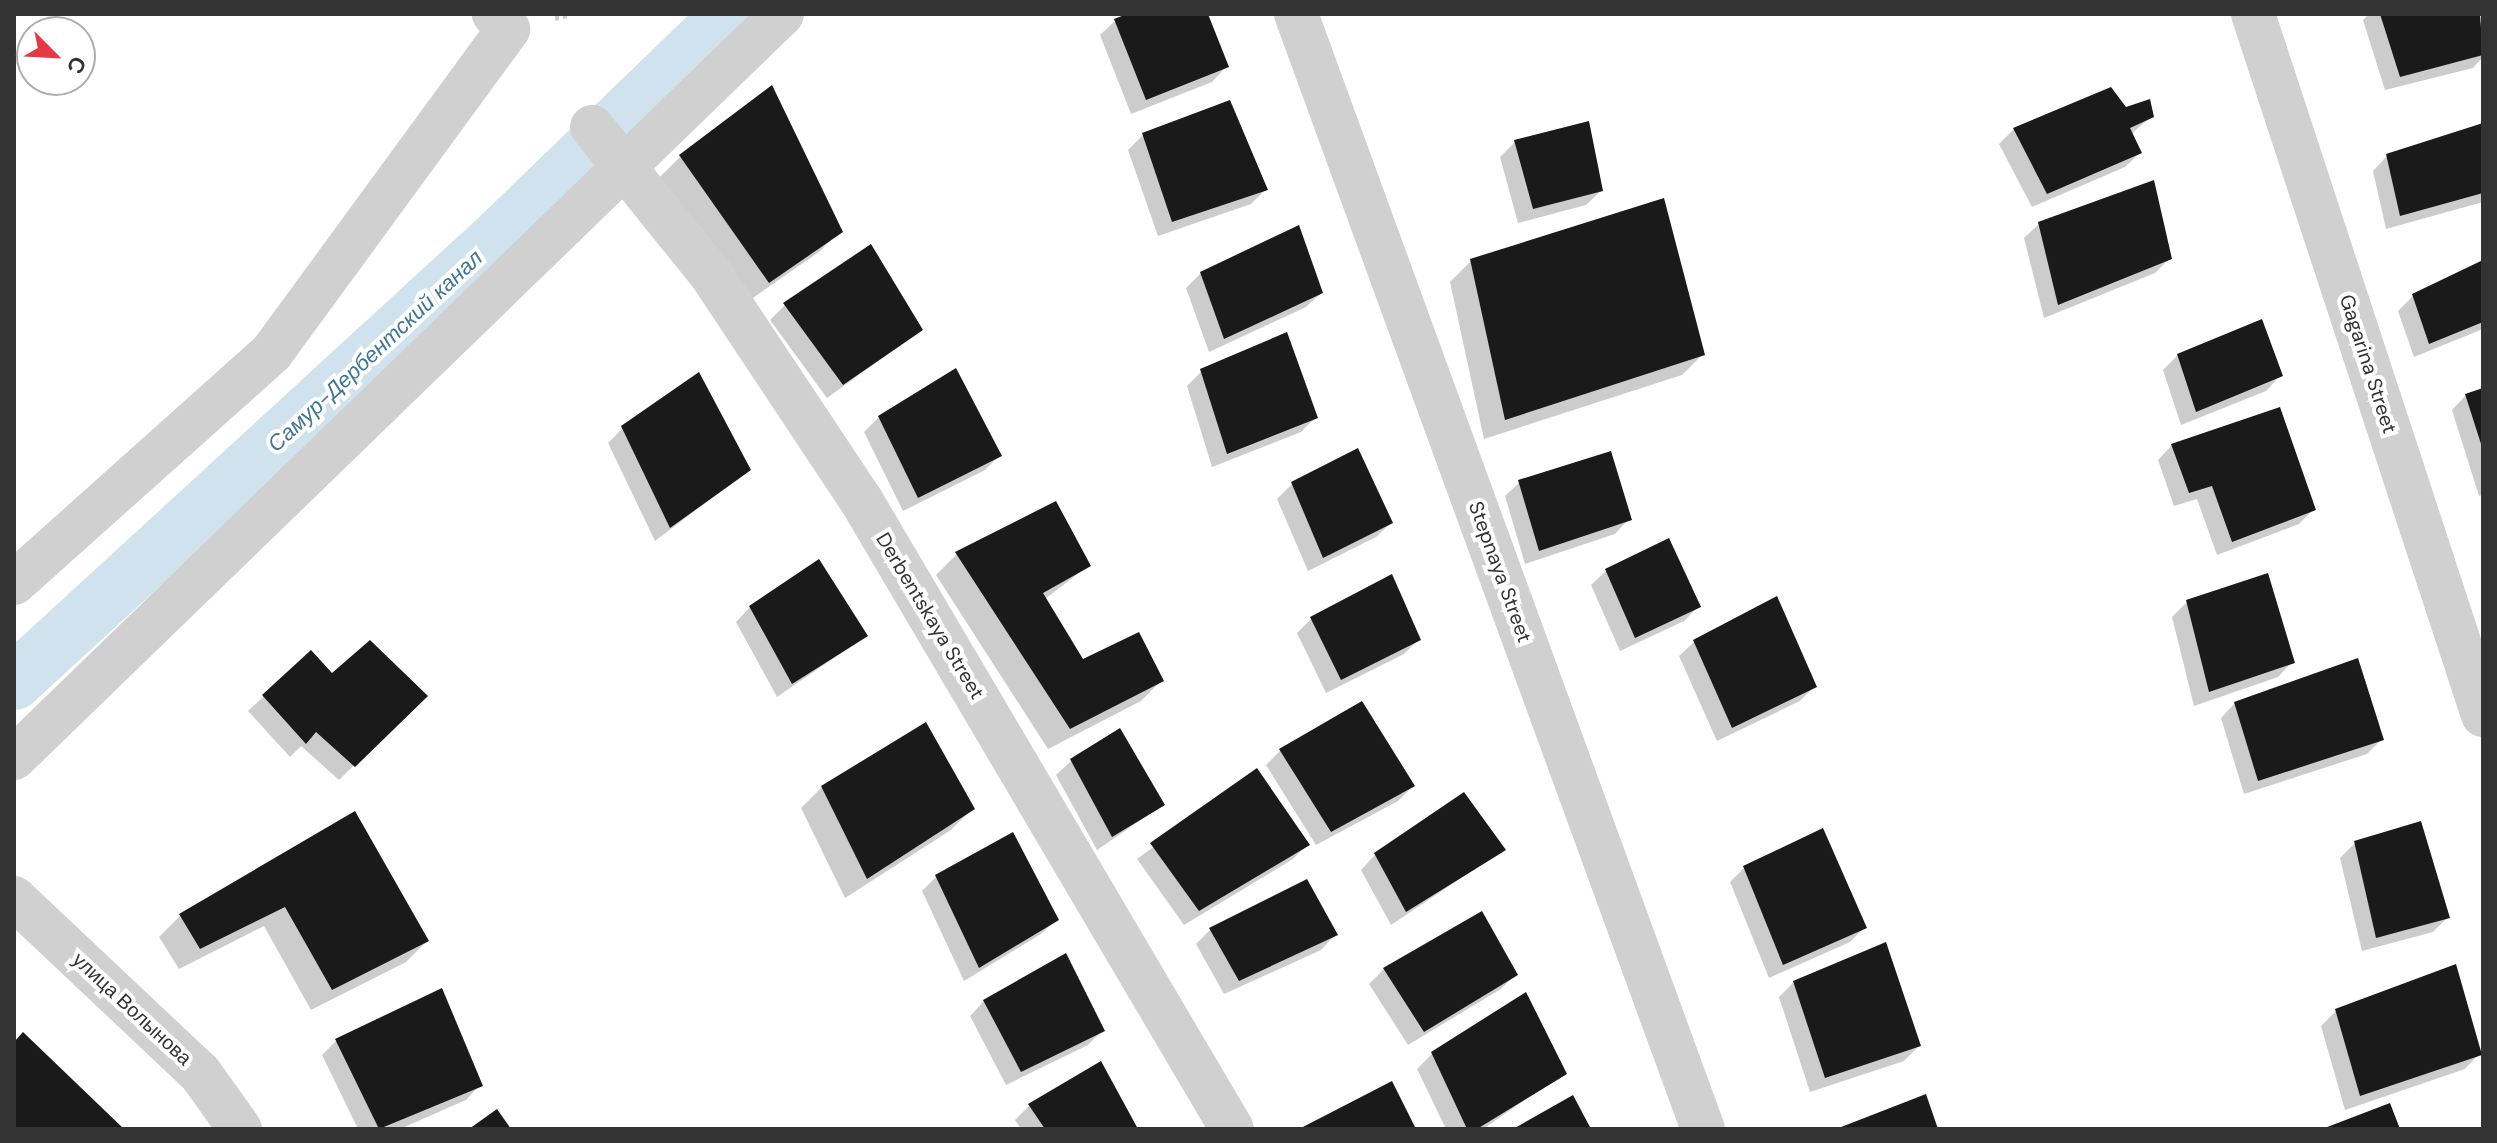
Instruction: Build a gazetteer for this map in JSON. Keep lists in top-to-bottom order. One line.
{"streets":{"street":["Gagarina Street","Stepnaya Street","Derbentskaya Street","улица Волынова"]},"water":["Самур-Дербентский канал"],"north":"bottom right"}
